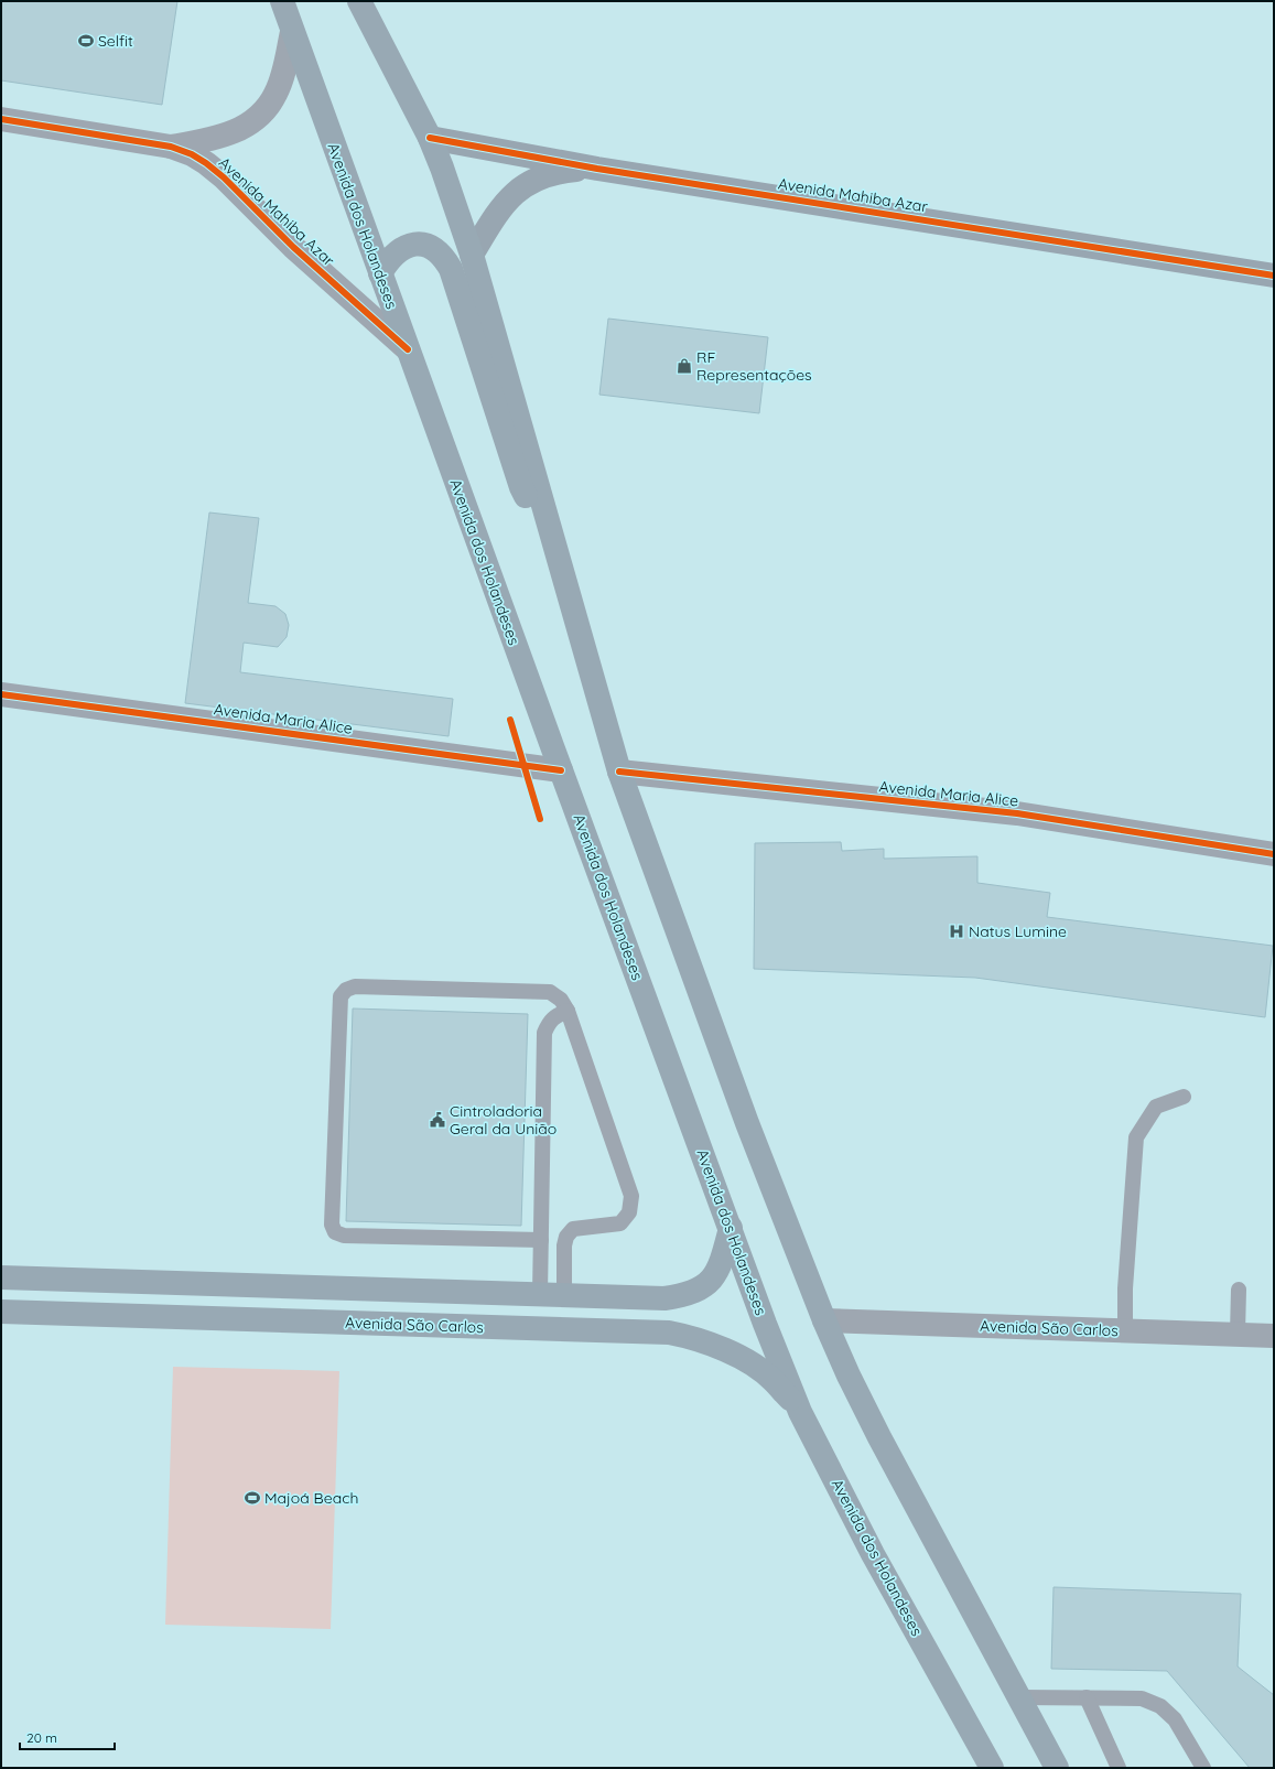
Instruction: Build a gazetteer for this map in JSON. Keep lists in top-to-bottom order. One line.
{"streets":{"main road":["Avenida dos Holandeses","Avenida São Carlos"],"street":["Avenida Mahiba Azar","Avenida Maria Alice"]},"crossings":[["Avenida Mahiba Azar","Avenida dos Holandeses"],["Avenida dos Holandeses","Avenida Maria Alice"],["Avenida dos Holandeses","Avenida São Carlos"]],"places":{"sports":["Selfit","Majoá Beach"],"shop":["RF Representações"],"hospital":["Natus Lumine"],"public building":["Cintroladoria Geral da União"]},"scale_bar":"20 m"}
